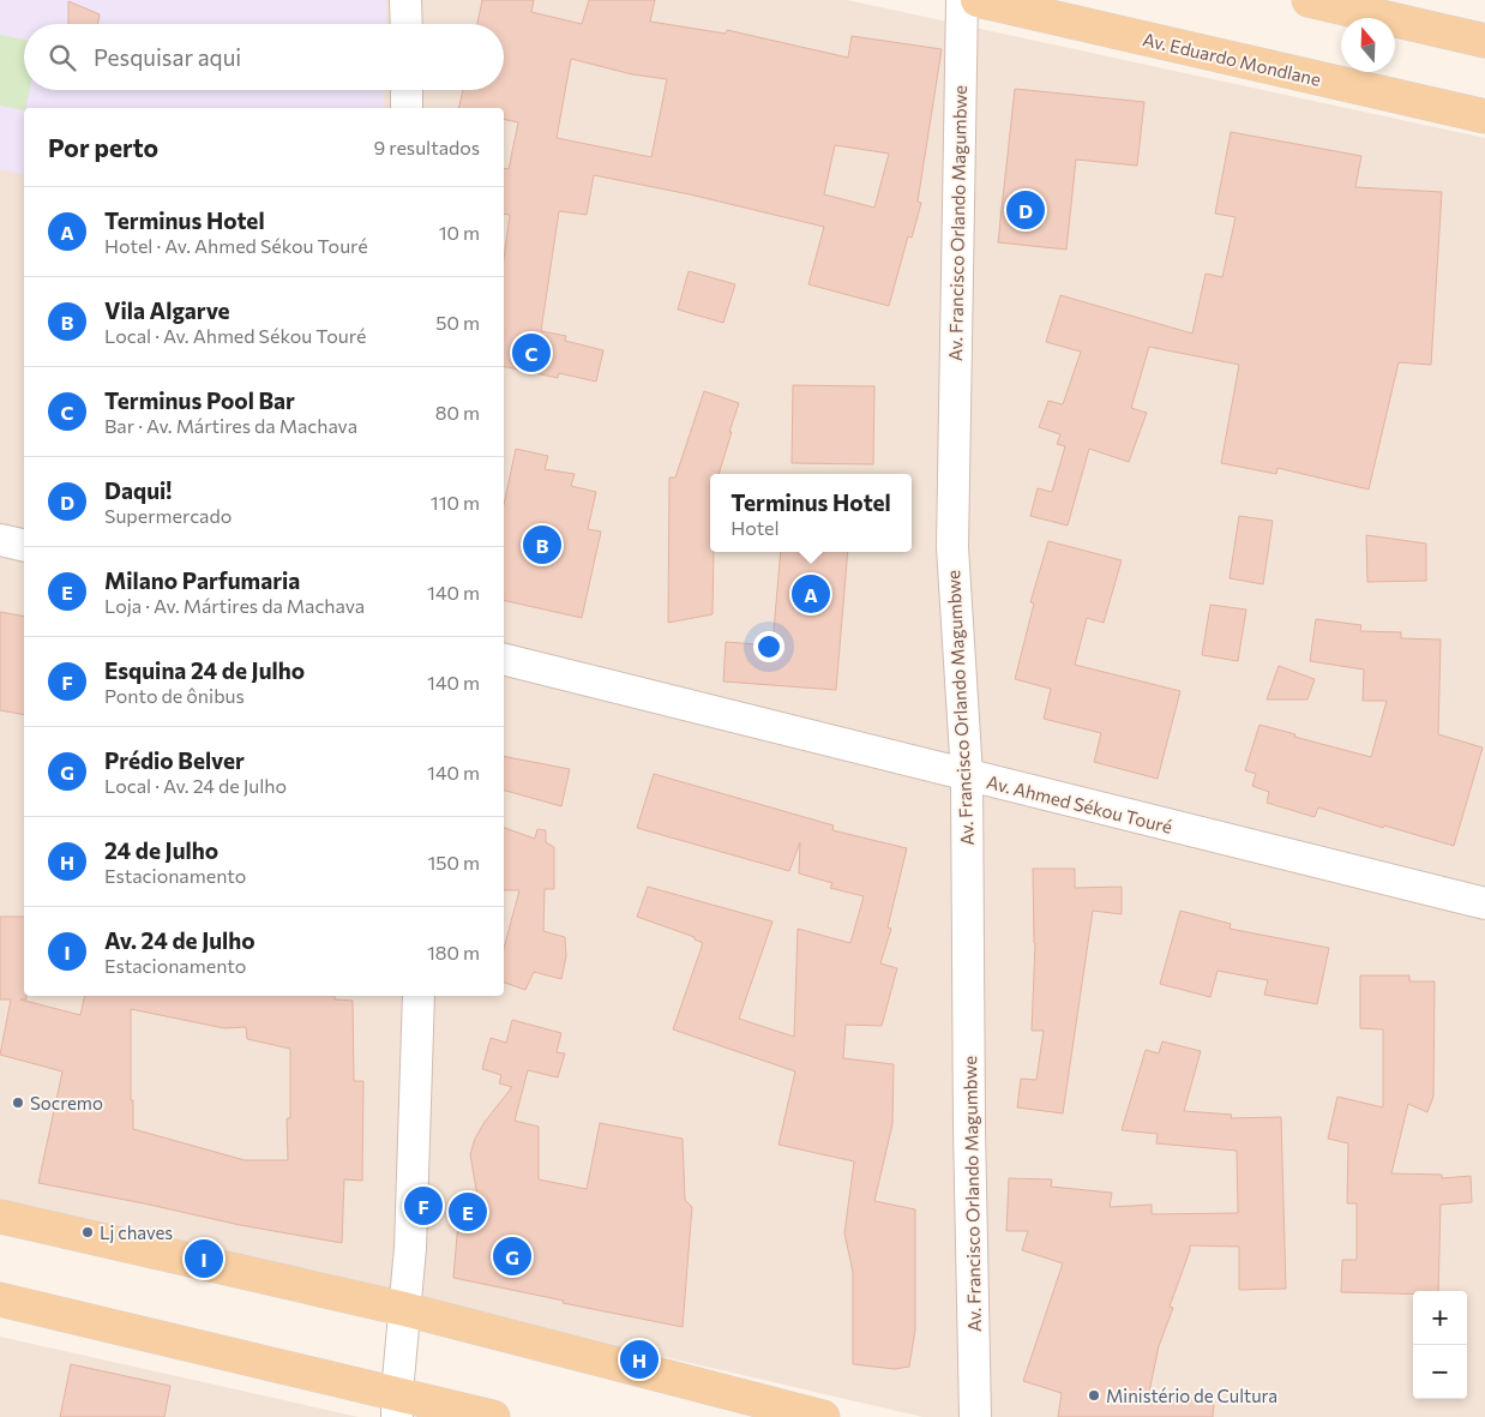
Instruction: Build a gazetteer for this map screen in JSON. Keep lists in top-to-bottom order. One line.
{"streets":{"main road":["Av. Eduardo Mondlane"],"street":["Av. Francisco Orlando Magumbwe","Av. Ahmed Sékou Touré"]},"crossings":[["Av. Francisco Orlando Magumbwe","Av. Ahmed Sékou Touré"]],"places":["Socremo","Lj chaves","Ministério de Cultura"],"north":"top","page":{"search":"Pesquisar aqui","heading":["Por perto","9 resultados"],"list":[{"mark":"A","name":"Terminus Hotel","note":"Hotel · Av. Ahmed Sékou Touré","value":"10 m"},{"mark":"B","name":"Vila Algarve","note":"Local · Av. Ahmed Sékou Touré","value":"50 m"},{"mark":"C","name":"Terminus Pool Bar","note":"Bar · Av. Mártires da Machava","value":"80 m"},{"mark":"D","name":"Daqui!","note":"Supermercado","value":"110 m"},{"mark":"E","name":"Milano Parfumaria","note":"Loja · Av. Mártires da Machava","value":"140 m"},{"mark":"F","name":"Esquina 24 de Julho","note":"Ponto de ônibus","value":"140 m"},{"mark":"G","name":"Prédio Belver","note":"Local · Av. 24 de Julho","value":"140 m"},{"mark":"H","name":"24 de Julho","note":"Estacionamento","value":"150 m"},{"mark":"I","name":"Av. 24 de Julho","note":"Estacionamento","value":"180 m"}],"pins":["D","C","B","A","F","E","G","I","H"],"popup":["Terminus Hotel","Hotel"],"map_buttons":["+","−"]}}
